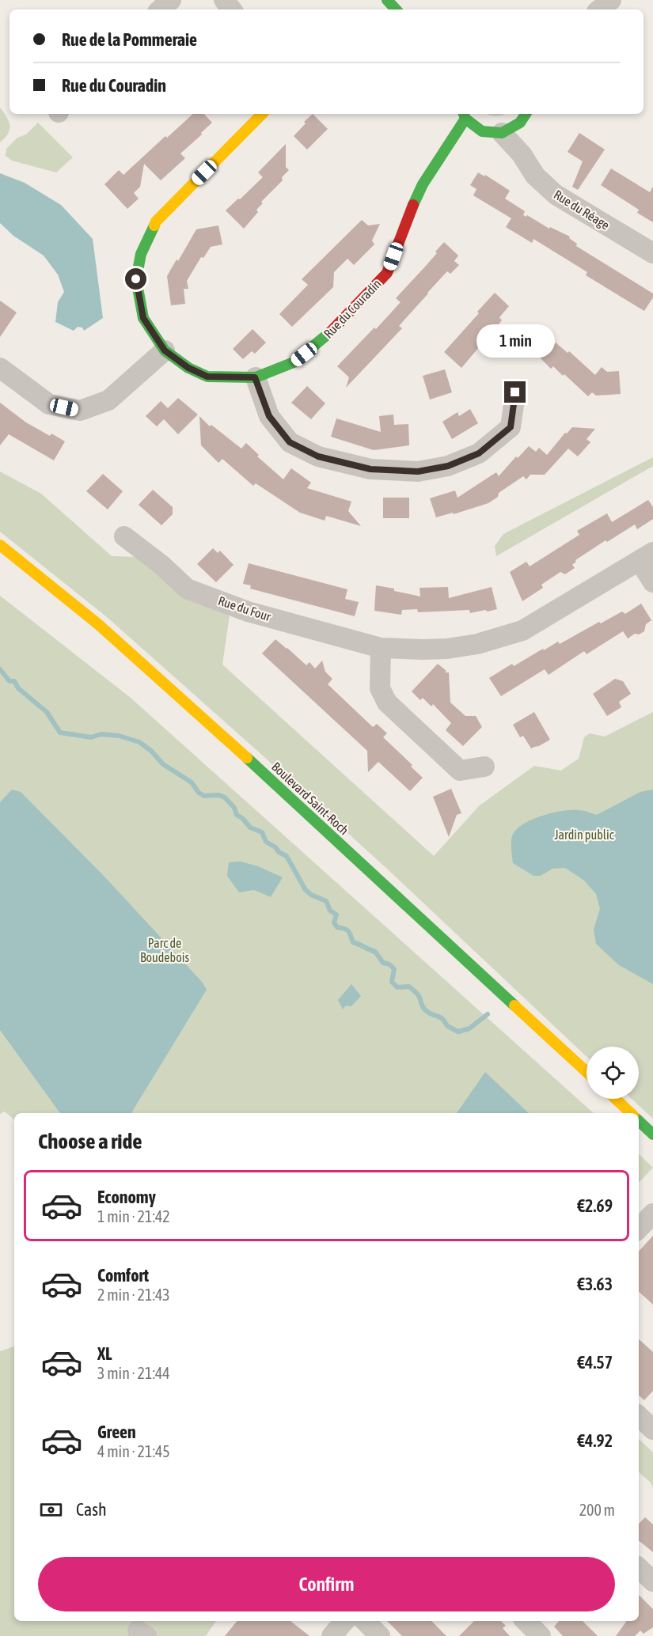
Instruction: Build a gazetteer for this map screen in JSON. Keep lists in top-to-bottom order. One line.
{"streets":{"main road":["Rue du Couradin","Boulevard Saint-Roch"],"street":["Rue du Réage","Rue du Four"]},"parks":["Jardin public","Parc de Boudebois"],"page":{"banner":["Rue de la Pommeraie","Rue du Couradin"],"bubble":"1 min","heading":"Choose a ride","list":[{"name":"Economy","note":"1 min · 21:42","value":"€2.69"},{"name":"Comfort","note":"2 min · 21:43","value":"€3.63"},{"name":"XL","note":"3 min · 21:44","value":"€4.57"},{"name":"Green","note":"4 min · 21:45","value":"€4.92"}],"pay":["Cash","200 m"],"buttons":"Confirm"}}
